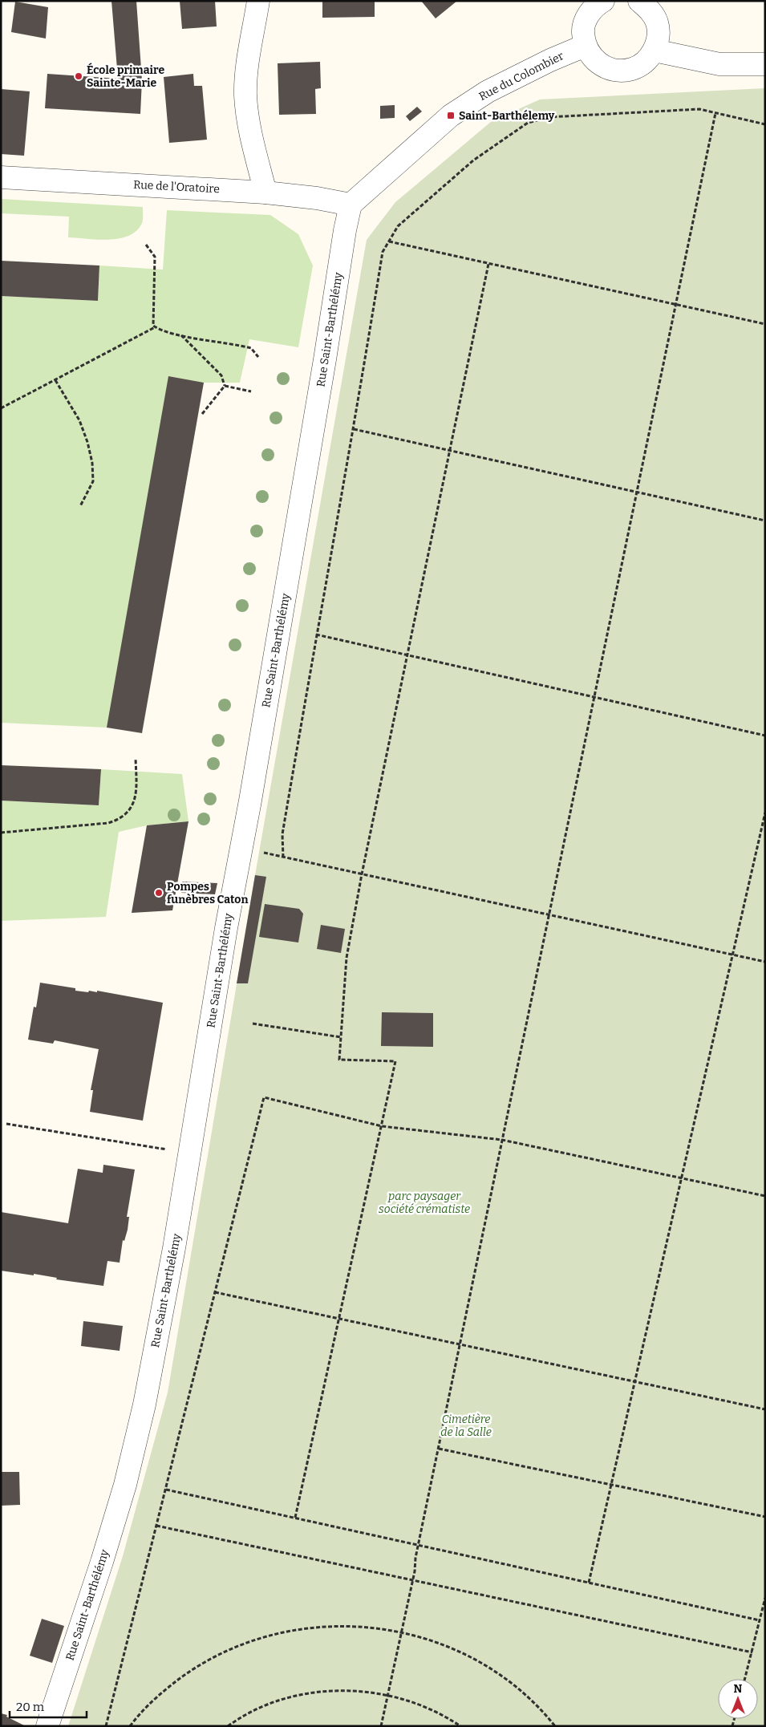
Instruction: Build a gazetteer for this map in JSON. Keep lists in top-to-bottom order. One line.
{"streets":{"street":["Rue du Colombier","Rue de l'Oratoire","Rue Saint-Barthélémy"]},"crossings":[["Rue du Colombier","Rue de l'Oratoire"],["Rue du Colombier","Rue Saint-Barthélémy"],["Rue de l'Oratoire","Rue Saint-Barthélémy"]],"parks":["parc paysager société crématiste","Cimetière de la Salle"],"places":{"other":["École primaire Sainte-Marie","Pompes funèbres Caton"],"transit":["Saint-Barthélemy"]},"scale_bar":"20 m","north":"top"}
